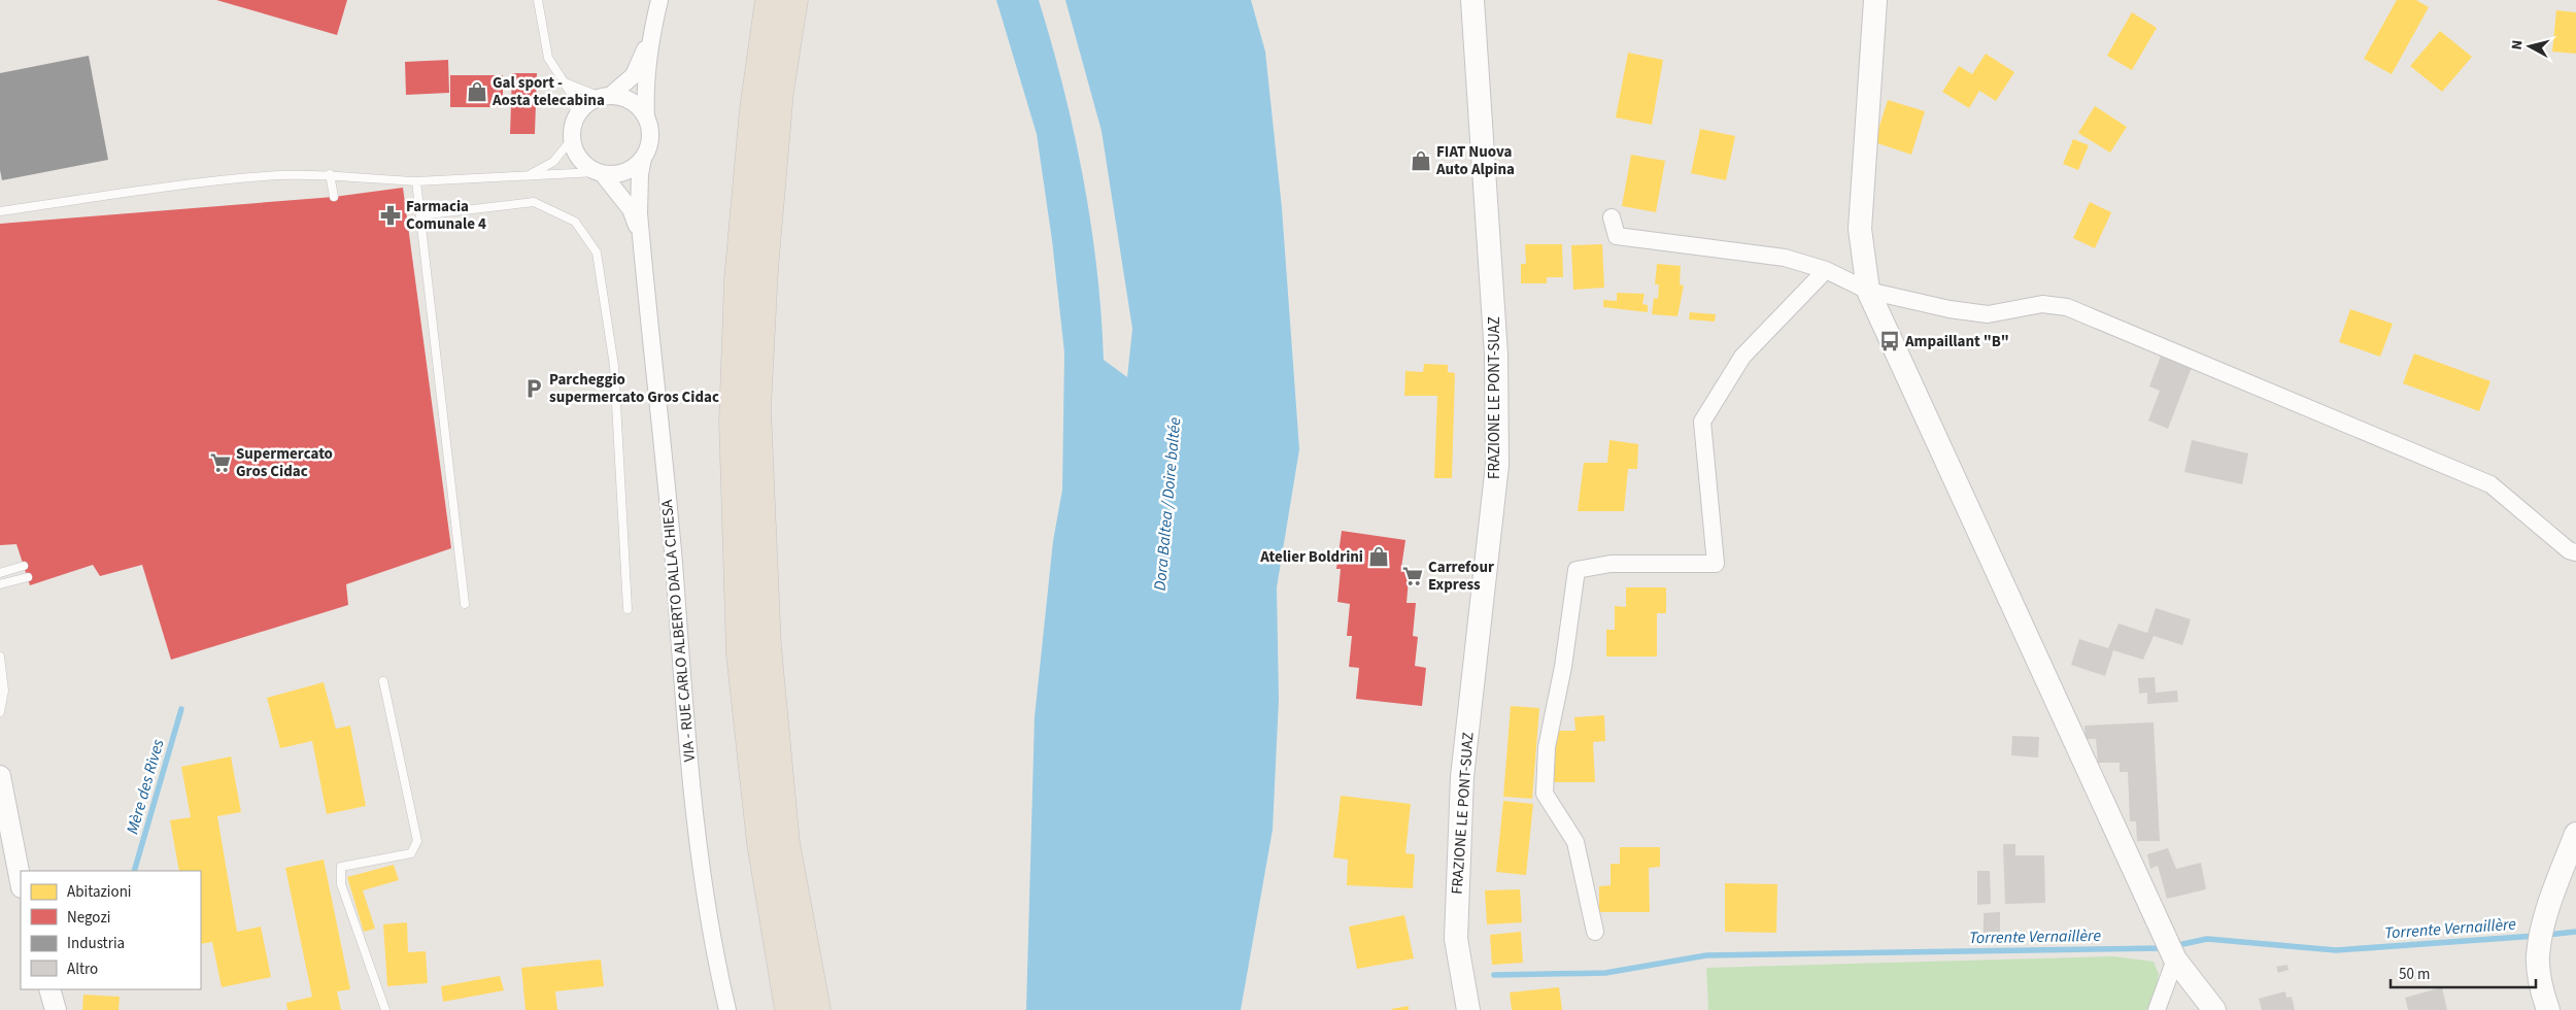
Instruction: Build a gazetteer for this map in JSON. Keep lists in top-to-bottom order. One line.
{"streets":{"main road":["FRAZIONE LE PONT-SUAZ"],"street":["VIA - RUE CARLO ALBERTO DALLA CHIESA"]},"water":["Dora Baltea / Doire baltée","Mère des Rives","Torrente Vernaillère"],"places":{"shop":["Gal sport - Aosta telecabina","FIAT Nuova Auto Alpina","Atelier Boldrini"],"pharmacy":["Farmacia Comunale 4"],"bus stop":["Ampaillant \"B\""],"parking":["Parcheggio supermercato Gros Cidac"],"supermarket":["Supermercato Gros Cidac","Carrefour Express"]},"legend":["Abitazioni","Negozi","Industria","Altro"],"scale_bar":"50 m","north":"left"}
